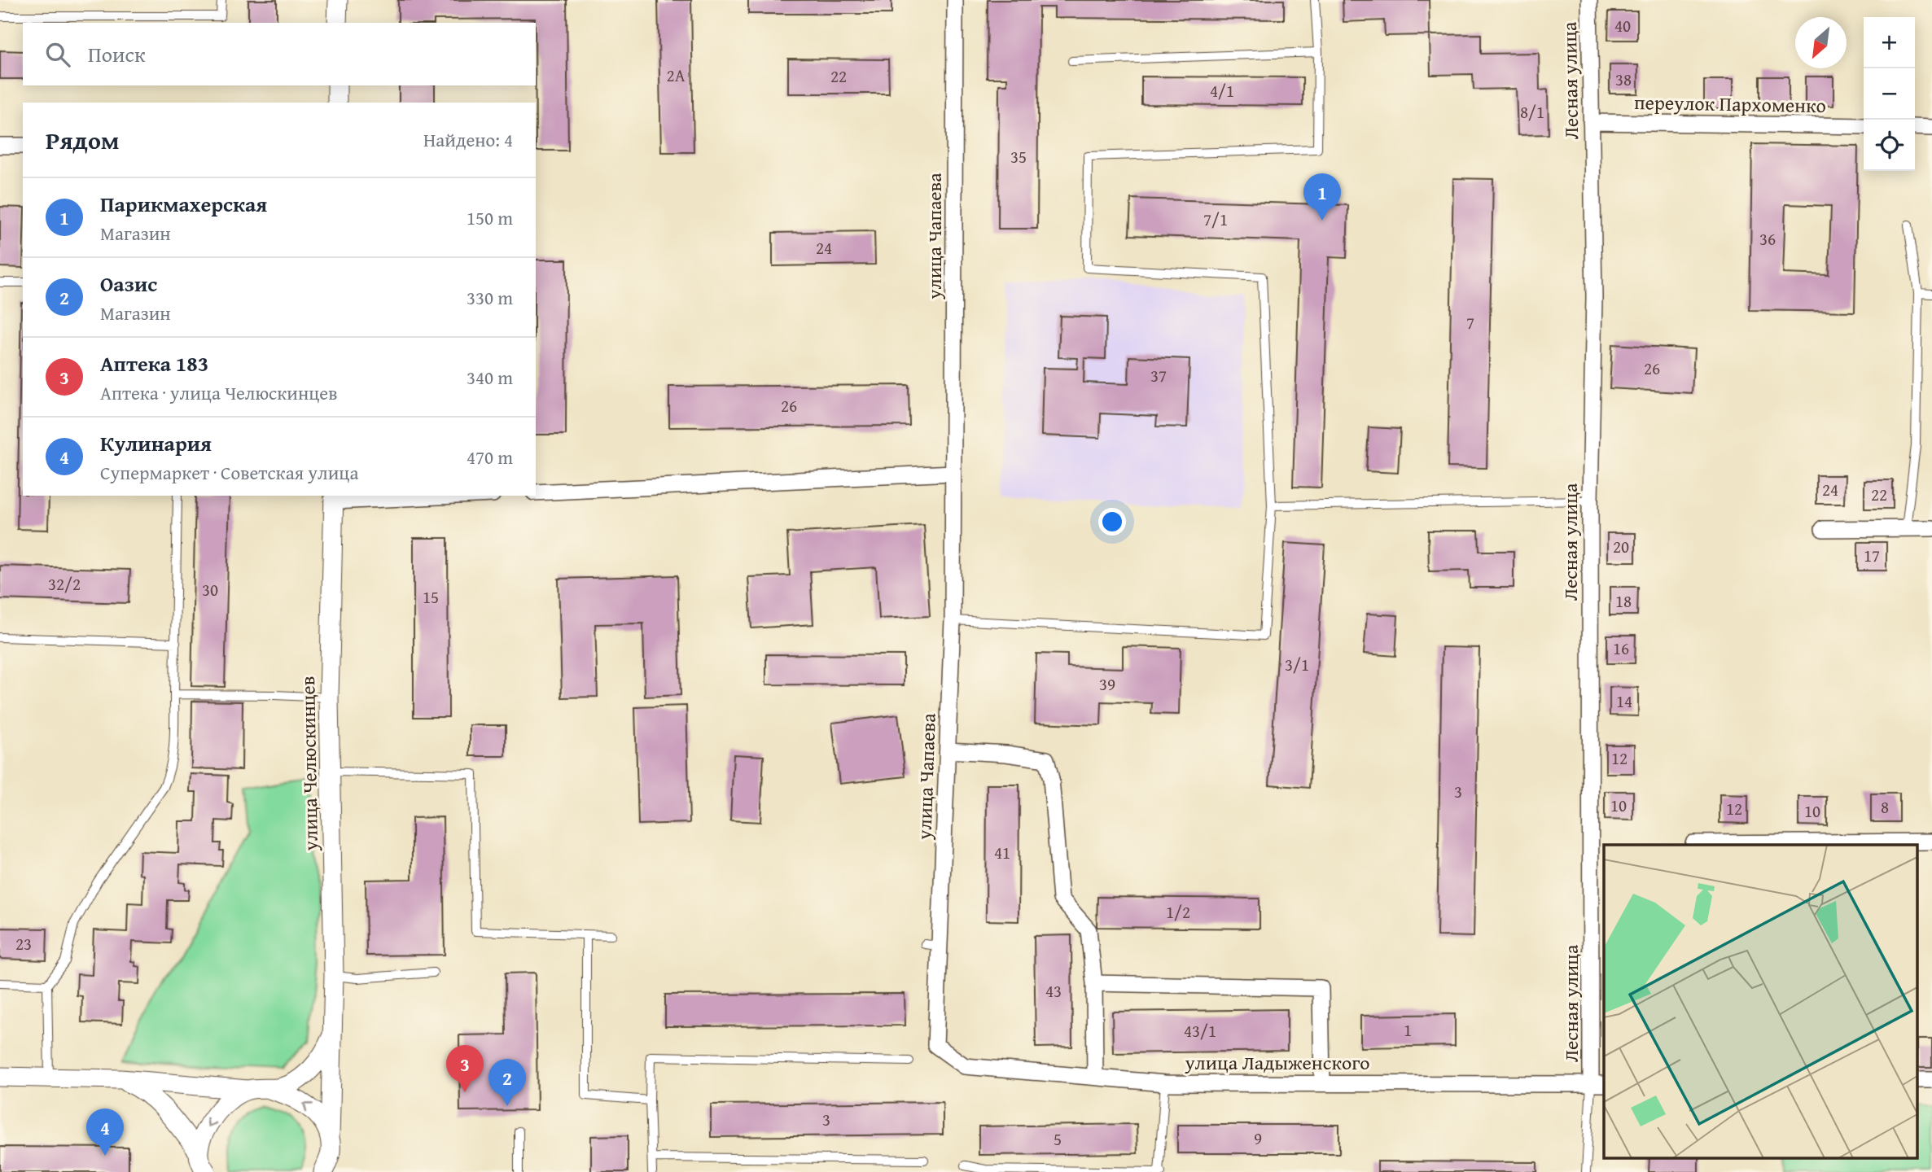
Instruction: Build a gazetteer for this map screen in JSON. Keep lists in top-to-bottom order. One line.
{"streets":{"street":["Лесная улица","переулок Пархоменко","улица Чапаева","улица Челюскинцев","улица Ладыженского"]},"crossings":[["Лесная улица","переулок Пархоменко"],["Лесная улица","улица Ладыженского"],["улица Чапаева","улица Ладыженского"]],"house_numbers":["40","2А","22","38","4/1","8/1","35","7/1","36","24","7","26","37","26","24","22","20","17","32/2","30","15","18","16","3/1","39","14","12","3","10","8","12","10","41","1/2","23","43","1","43/1","3","9","5"],"north":"bottom left","page":{"map_buttons":["+","−"],"search":"Поиск","heading":["Рядом","Найдено: 4"],"pins":["1","3","2","4"],"list":[{"mark":"1","name":"Парикмахерская","note":"Магазин","value":"150 m"},{"mark":"2","name":"Оазис","note":"Магазин","value":"330 m"},{"mark":"3","name":"Аптека 183","note":"Аптека · улица Челюскинцев","value":"340 m"},{"mark":"4","name":"Кулинария","note":"Супермаркет · Советская улица","value":"470 m"}]}}
